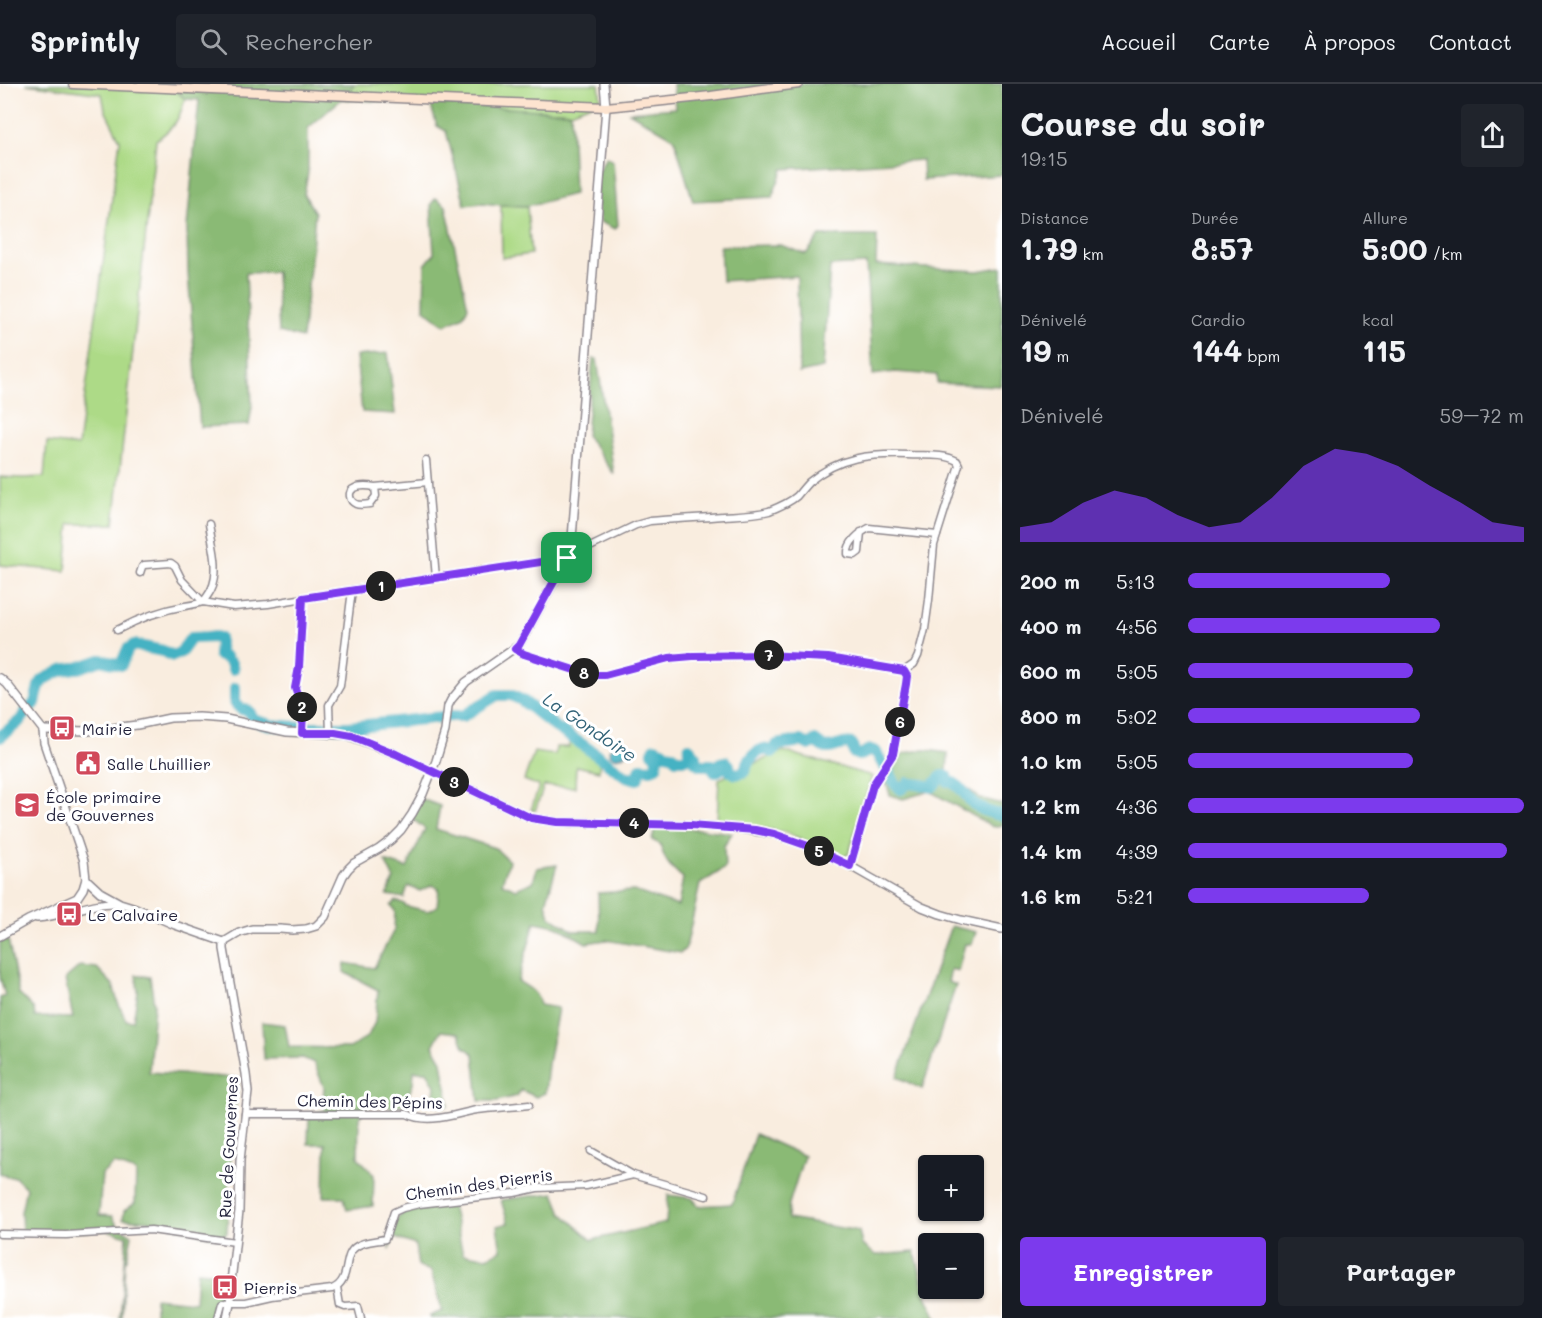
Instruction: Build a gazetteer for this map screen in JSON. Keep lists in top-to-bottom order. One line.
{"streets":{"street":["Chemin des Pépins","Rue de Gouvernes","Chemin des Pierris"]},"crossings":[["Chemin des Pépins","Rue de Gouvernes"]],"water":["La Gondoire"],"places":{"bus stop":["Mairie","Le Calvaire","Pierris"],"public building":["Salle Lhuillier"],"school or university":["École primaire de Gouvernes"]},"page":{"header":"Sprintly","search":"Rechercher","nav":["Accueil","Carte","À propos","Contact"],"heading":["Course du soir","19:15"],"stats":[["Distance","1.79 km"],["Durée","8:57"],["Allure","5:00 /km"],["Dénivelé","19 m"],["Cardio","144 bpm"],["kcal","115"]],"chart":["Dénivelé","59–72 m"],"list":[{"name":"200 m","note":"5:13"},{"name":"400 m","note":"4:56"},{"name":"600 m","note":"5:05"},{"name":"800 m","note":"5:02"},{"name":"1.0 km","note":"5:05"},{"name":"1.2 km","note":"4:36"},{"name":"1.4 km","note":"4:39"},{"name":"1.6 km","note":"5:21"}],"pins":["1","7","8","2","6","3","4","5"],"map_buttons":["+","−"],"buttons":["Enregistrer","Partager"]}}
